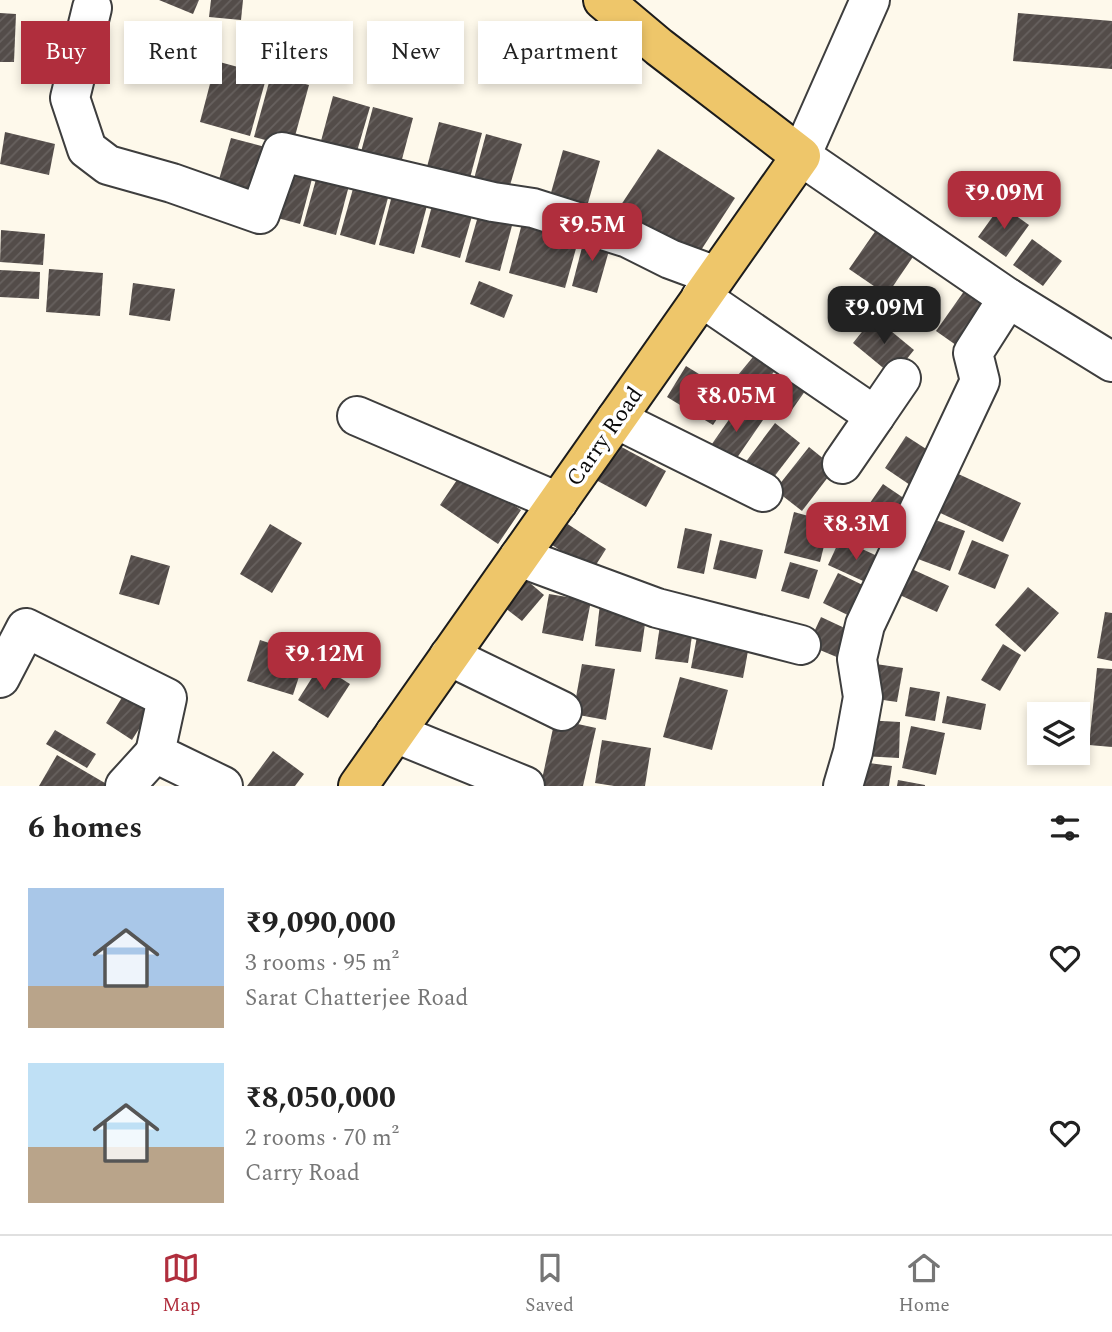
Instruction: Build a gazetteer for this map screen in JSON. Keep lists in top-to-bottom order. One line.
{"streets":{"main road":["Carry Road"]},"page":{"chip":["Buy","Rent","Filters","New","Apartment"],"price":["₹9.09M","₹9.5M","₹9.09M","₹8.05M","₹8.3M","₹9.12M"],"heading":"6 homes","list":[{"name":"₹9,090,000","note":"3 rooms · 95 m² · Sarat Chatterjee Road"},{"name":"₹8,050,000","note":"2 rooms · 70 m² · Carry Road"}],"tabs":["Map","Saved","Home"]}}
